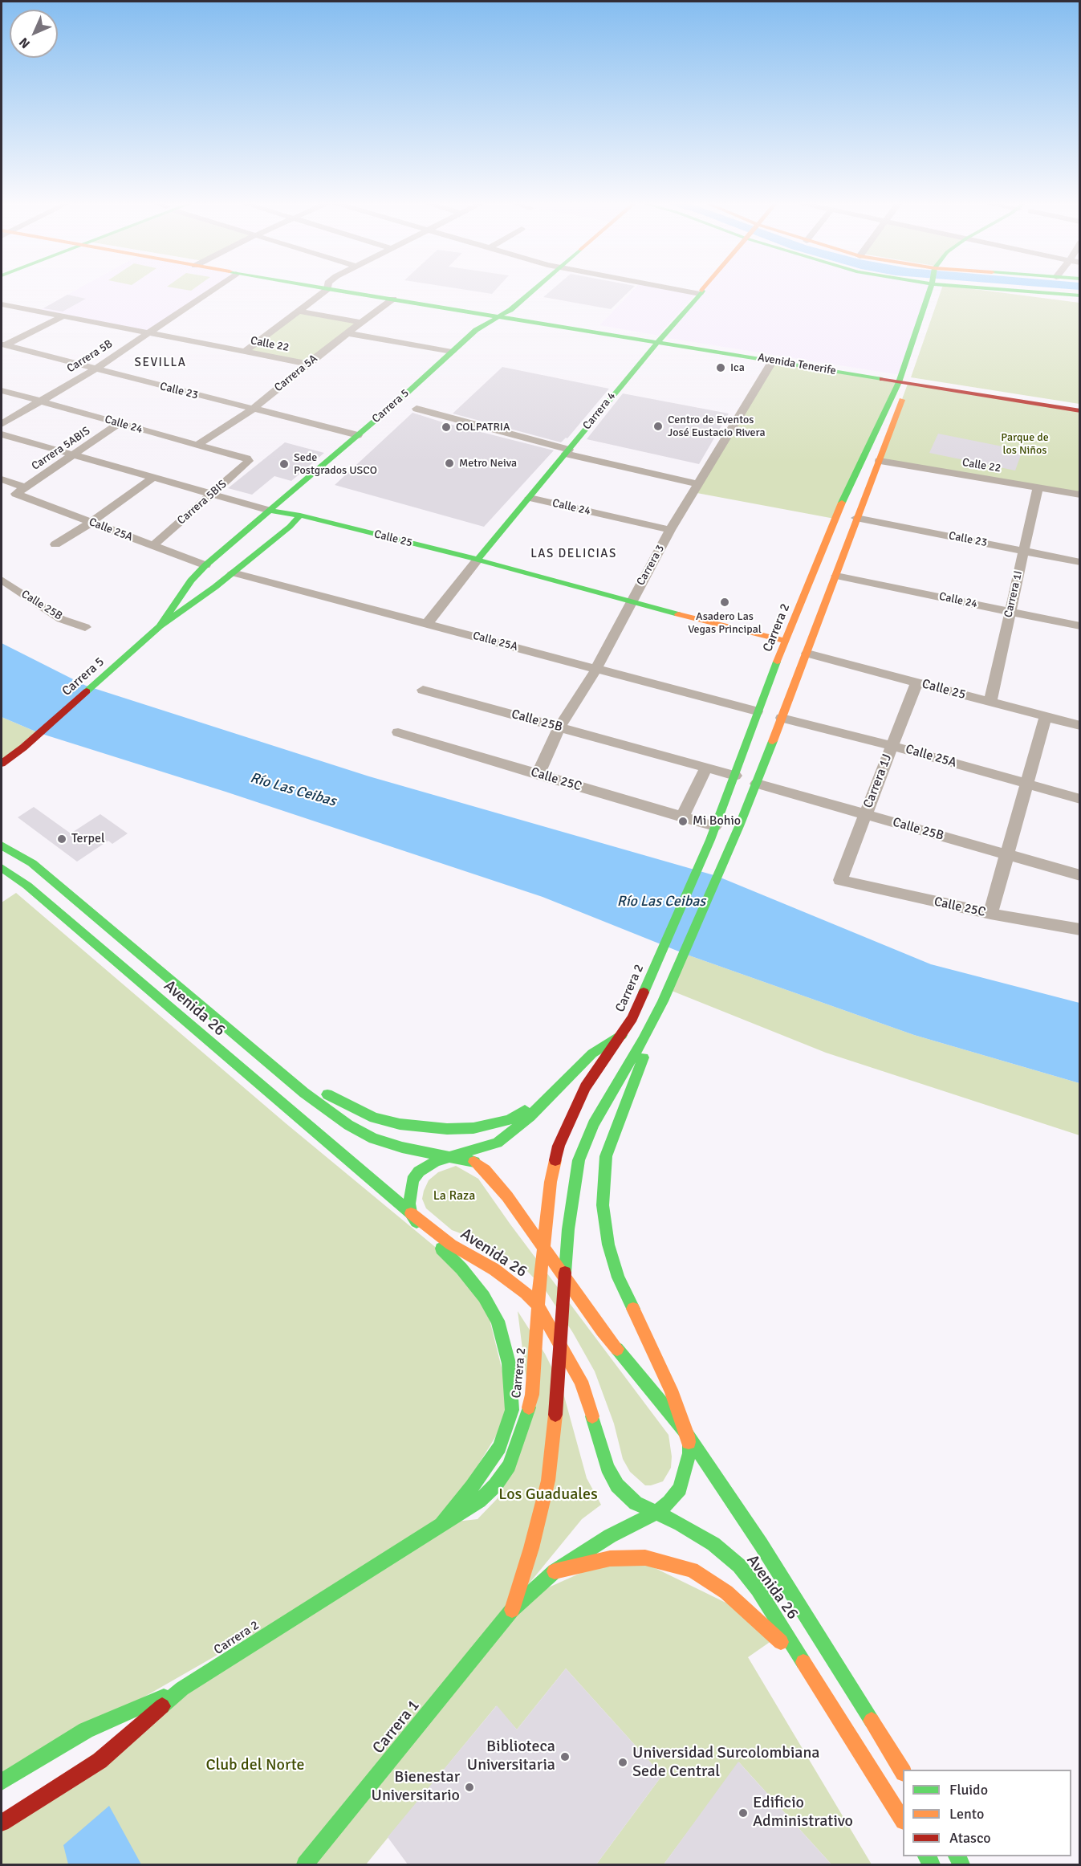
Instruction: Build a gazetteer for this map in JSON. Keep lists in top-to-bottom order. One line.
{"streets":{"main road":["Avenida Tenerife","Carrera 5","Carrera 4","Calle 25","Carrera 2","Avenida 26","Carrera 1"],"street":["Calle 22","Carrera 5B","Carrera 5A","Calle 23","Calle 24","Carrera 5ABIS","Carrera 5BIS","Calle 25A","Carrera 3","Carrera 1I","Calle 25B","Calle 25C","Carrera 1J"]},"crossings":[["Calle 22","Carrera 5B"],["Calle 22","Carrera 5A"],["Calle 22","Carrera 1I"],["Calle 22","Carrera 2"],["Carrera 5B","Calle 23"],["Carrera 5B","Calle 24"],["Avenida Tenerife","Carrera 5A"],["Avenida Tenerife","Carrera 5"],["Avenida Tenerife","Carrera 4"],["Avenida Tenerife","Carrera 3"],["Avenida Tenerife","Carrera 2"],["Carrera 5A","Calle 23"],["Carrera 5A","Calle 24"],["Calle 23","Carrera 5"],["Calle 23","Carrera 1I"],["Calle 23","Carrera 2"],["Carrera 5","Calle 25A"],["Carrera 5","Calle 25"],["Carrera 4","Calle 24"],["Carrera 4","Calle 25A"],["Carrera 4","Calle 25"],["Calle 24","Carrera 5ABIS"],["Calle 24","Carrera 5BIS"],["Calle 24","Carrera 3"],["Calle 24","Carrera 1I"],["Calle 24","Carrera 2"],["Carrera 5ABIS","Calle 25A"],["Carrera 5ABIS","Calle 25"],["Carrera 5BIS","Calle 25A"],["Carrera 5BIS","Calle 25"],["Calle 25A","Carrera 3"],["Calle 25A","Carrera 2"],["Calle 25A","Carrera 1J"],["Calle 25","Carrera 3"],["Calle 25","Carrera 1I"],["Calle 25","Carrera 2"],["Calle 25","Carrera 1J"],["Carrera 3","Calle 25B"],["Carrera 3","Calle 25C"],["Calle 25B","Carrera 2"],["Calle 25B","Carrera 1J"],["Carrera 2","Calle 25C"],["Carrera 2","Carrera 1"],["Calle 25C","Carrera 1J"]],"districts":["SEVILLA","LAS DELICIAS"],"water":["Río Las Ceibas"],"parks":["Parque de los Niños","La Raza","Los Guaduales","Club del Norte"],"places":["Ica","Centro de Eventos José Eustacio Rivera","COLPATRIA","Metro Neiva","Sede Postgrados USCO","Asadero Las Vegas Principal","Mi Bohio","Terpel","Biblioteca Universitaria","Universidad Surcolombiana Sede Central","Bienestar Universitario","Edificio Administrativo"],"legend":["Fluido","Lento","Atasco"],"north":"bottom left"}
